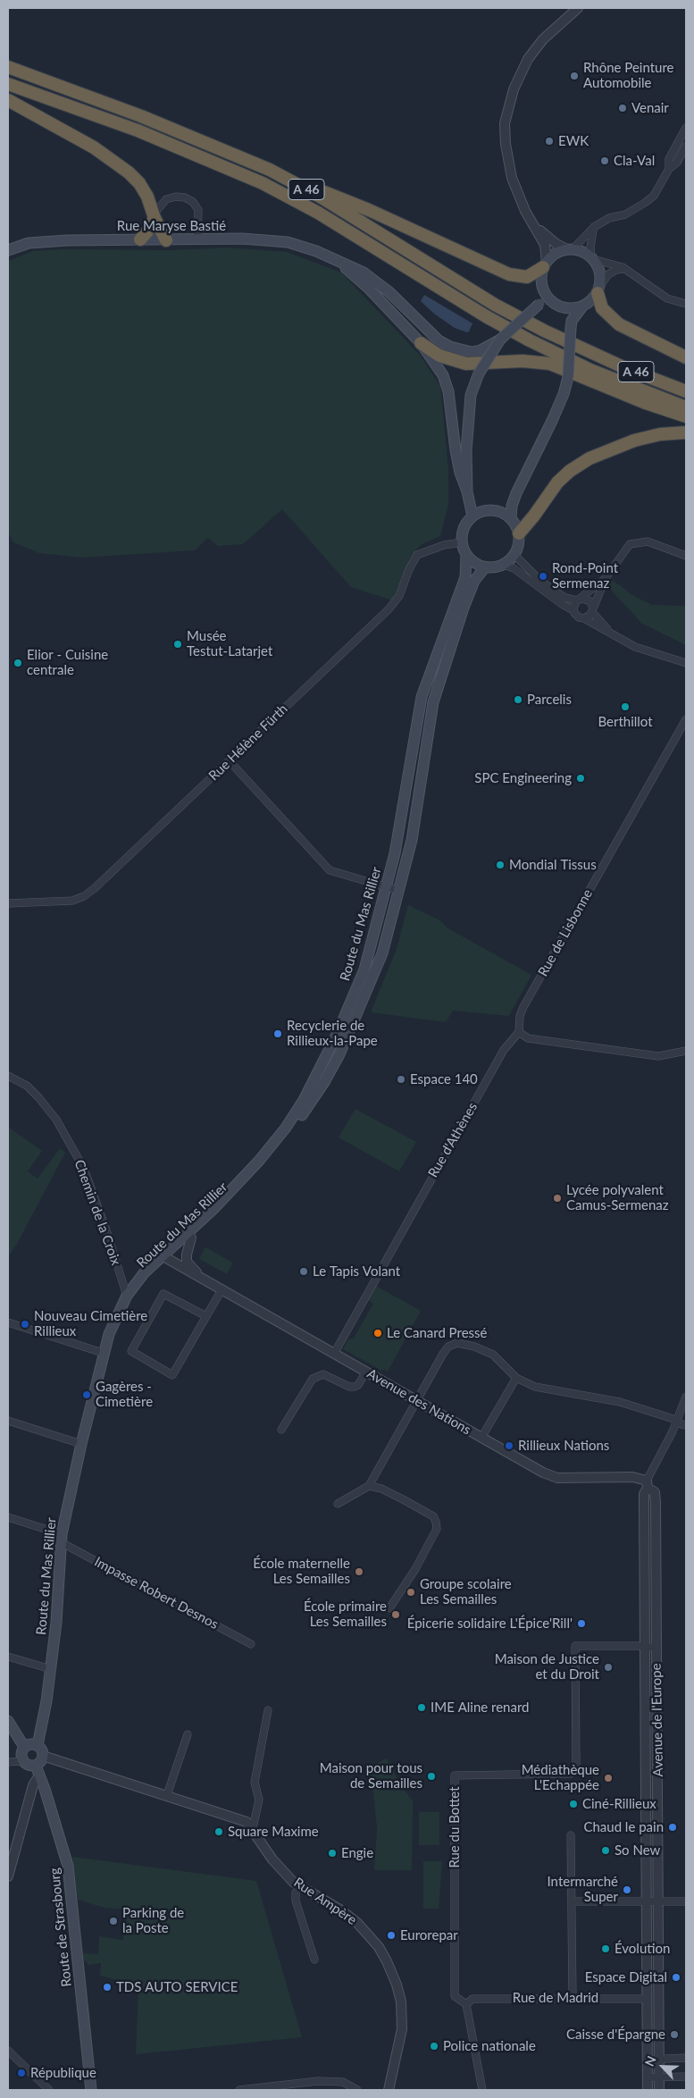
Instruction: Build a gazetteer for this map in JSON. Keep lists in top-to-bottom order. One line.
{"streets":{"highway":["A 46"],"main road":["Rue Maryse Bastié","Route du Mas Rillier","Route de Strasbourg"],"street":["Rue Hélène Fürth","Rue de Lisbonne","Rue d'Athènes","Chemin de la Croix","Avenue des Nations","Impasse Robert Desnos","Avenue de l'Europe","Rue du Bottet","Rue Ampère","Rue de Madrid"]},"crossings":[["Rue Hélène Fürth","Route du Mas Rillier"],["Route du Mas Rillier","Chemin de la Croix"],["Route du Mas Rillier","Avenue des Nations"],["Route du Mas Rillier","Impasse Robert Desnos"],["Route du Mas Rillier","Rue Ampère"],["Route du Mas Rillier","Route de Strasbourg"],["Rue de Lisbonne","Rue d'Athènes"],["Rue d'Athènes","Avenue des Nations"],["Avenue des Nations","Avenue de l'Europe"],["Avenue de l'Europe","Rue du Bottet"],["Avenue de l'Europe","Rue de Madrid"],["Rue du Bottet","Rue de Madrid"],["Rue Ampère","Route de Strasbourg"]],"places":["Rhône Peinture Automobile","Venair","EWK","Cla-Val","Rond-Point Sermenaz","Musée Testut-Latarjet","Elior - Cuisine centrale","Parcelis","Berthillot","SPC Engineering","Mondial Tissus","Recyclerie de Rillieux-la-Pape","Espace 140","Lycée polyvalent Camus-Sermenaz","Le Tapis Volant","Nouveau Cimetière Rillieux","Le Canard Pressé","Gagères - Cimetière","Rillieux Nations","École maternelle Les Semailles","Groupe scolaire Les Semailles","École primaire Les Semailles","Épicerie solidaire L'Épice'Rill'","Maison de Justice et du Droit","IME Aline renard","Maison pour tous de Semailles","Médiathèque L'Echappée","Ciné-Rillieux","Chaud le pain","Square Maxime","So New","Engie","Intermarché Super","Parking de la Poste","Eurorepar","Évolution","Espace Digital","TDS AUTO SERVICE","Caisse d'Épargne","Police nationale","République"],"north":"top left"}
